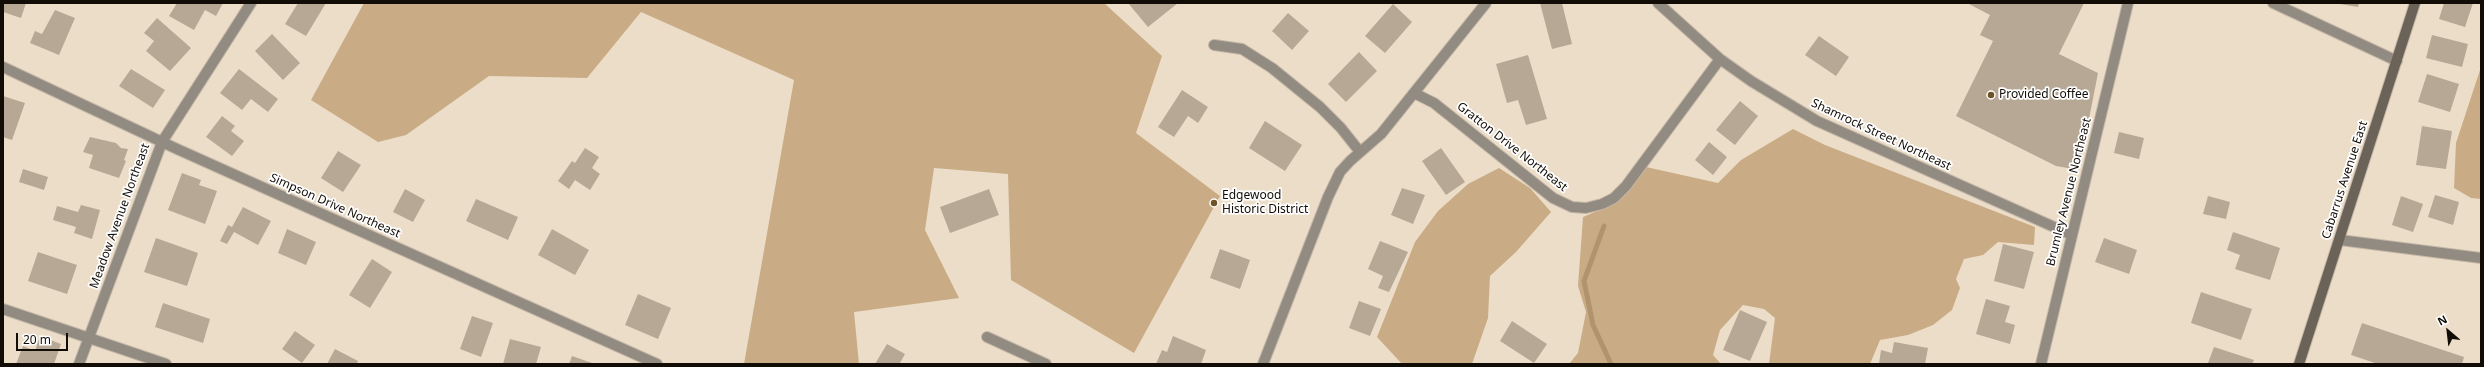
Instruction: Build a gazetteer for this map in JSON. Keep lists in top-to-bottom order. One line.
{"streets":{"main road":["Cabarrus Avenue East"],"street":["Shamrock Street Northeast","Gratton Drive Northeast","Brumley Avenue Northeast","Simpson Drive Northeast","Meadow Avenue Northeast"]},"crossings":[["Shamrock Street Northeast","Gratton Drive Northeast"],["Shamrock Street Northeast","Brumley Avenue Northeast"],["Simpson Drive Northeast","Meadow Avenue Northeast"]],"places":["Provided Coffee","Edgewood Historic District"],"scale_bar":"20 m","north":"top left"}
